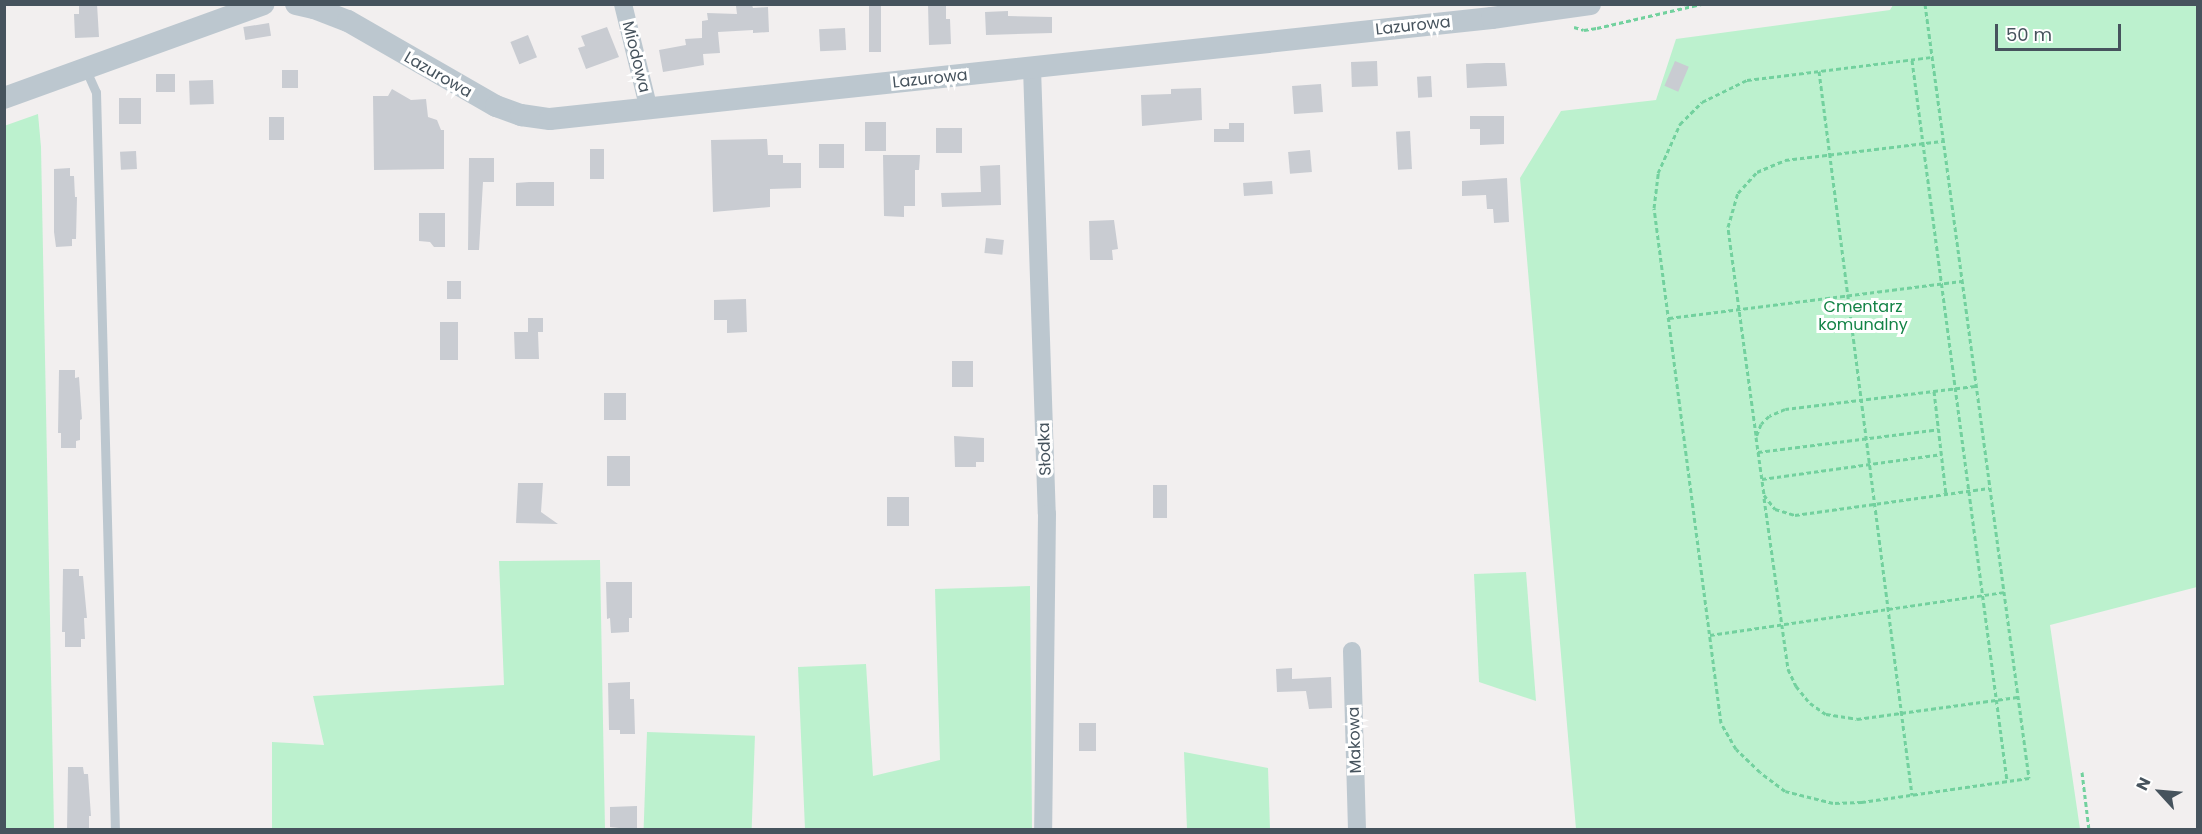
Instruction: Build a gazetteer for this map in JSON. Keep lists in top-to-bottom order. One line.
{"streets":{"street":["Lazurowa","Miodowa","Słodka","Makowa"]},"crossings":[["Lazurowa","Miodowa"],["Lazurowa","Słodka"]],"parks":["Cmentarz komunalny"],"scale_bar":"50 m","north":"top left"}
